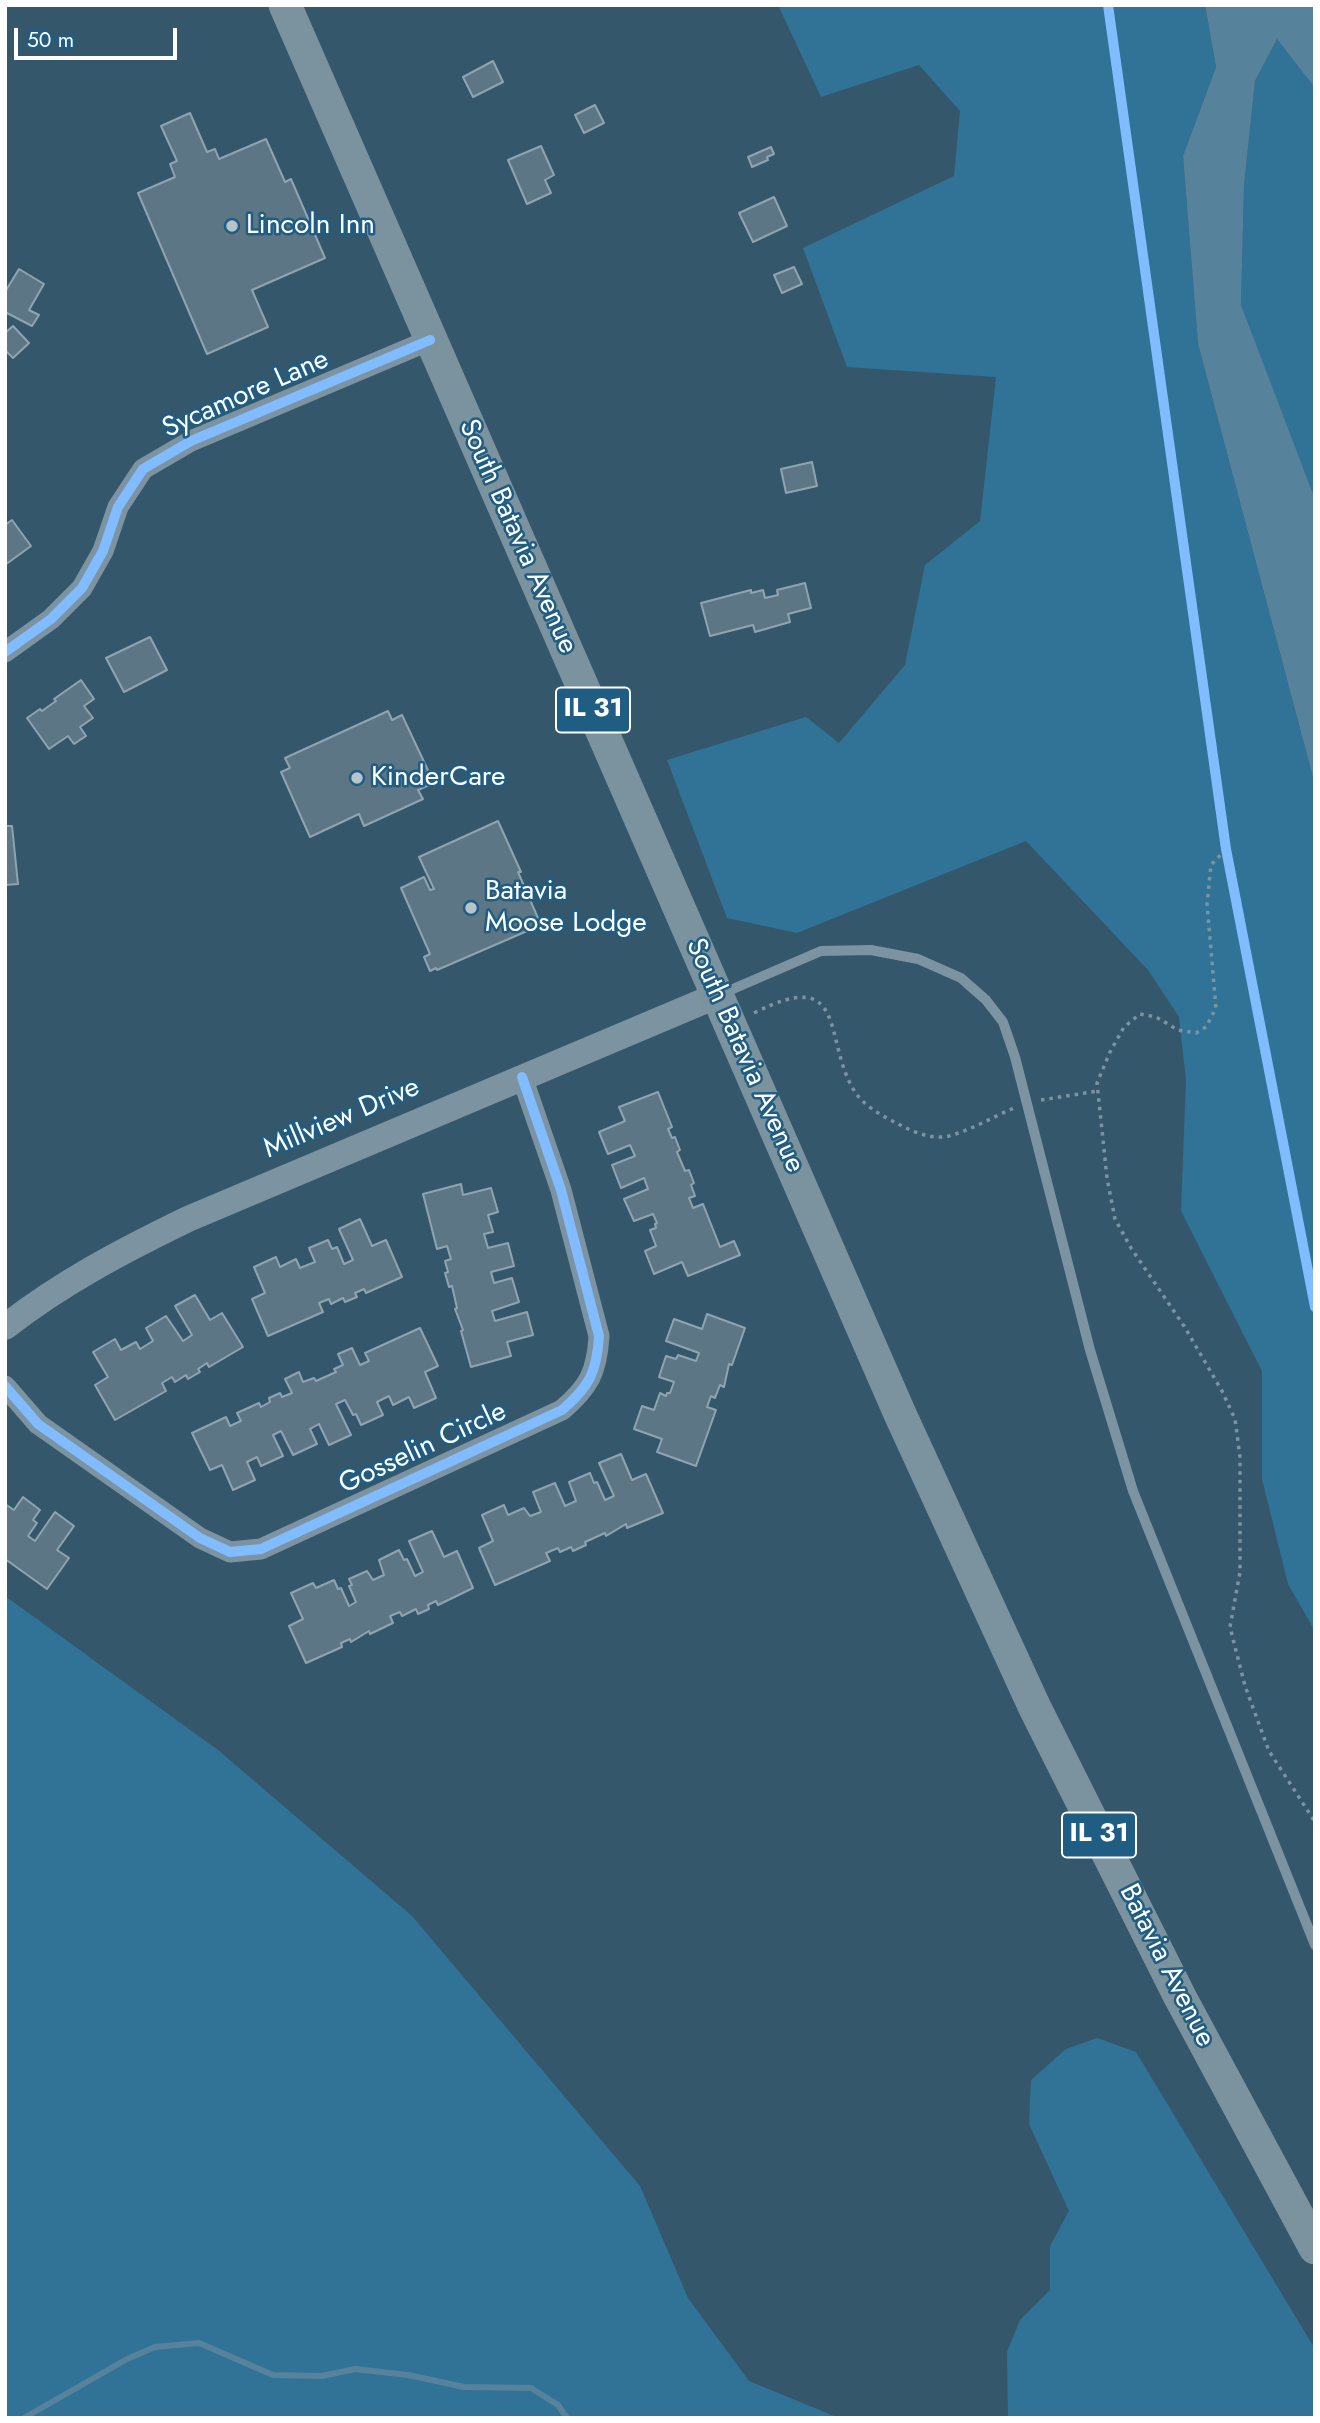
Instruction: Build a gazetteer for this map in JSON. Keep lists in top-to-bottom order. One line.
{"streets":{"main road":["South Batavia Avenue","IL 31","Batavia Avenue"],"street":["Sycamore Lane","Millview Drive","Gosselin Circle"]},"crossings":[["Sycamore Lane","South Batavia Avenue"],["South Batavia Avenue","Millview Drive"],["South Batavia Avenue","Batavia Avenue"],["Millview Drive","Gosselin Circle"]],"places":["Lincoln Inn","KinderCare","Batavia Moose Lodge"],"scale_bar":"50 m"}
